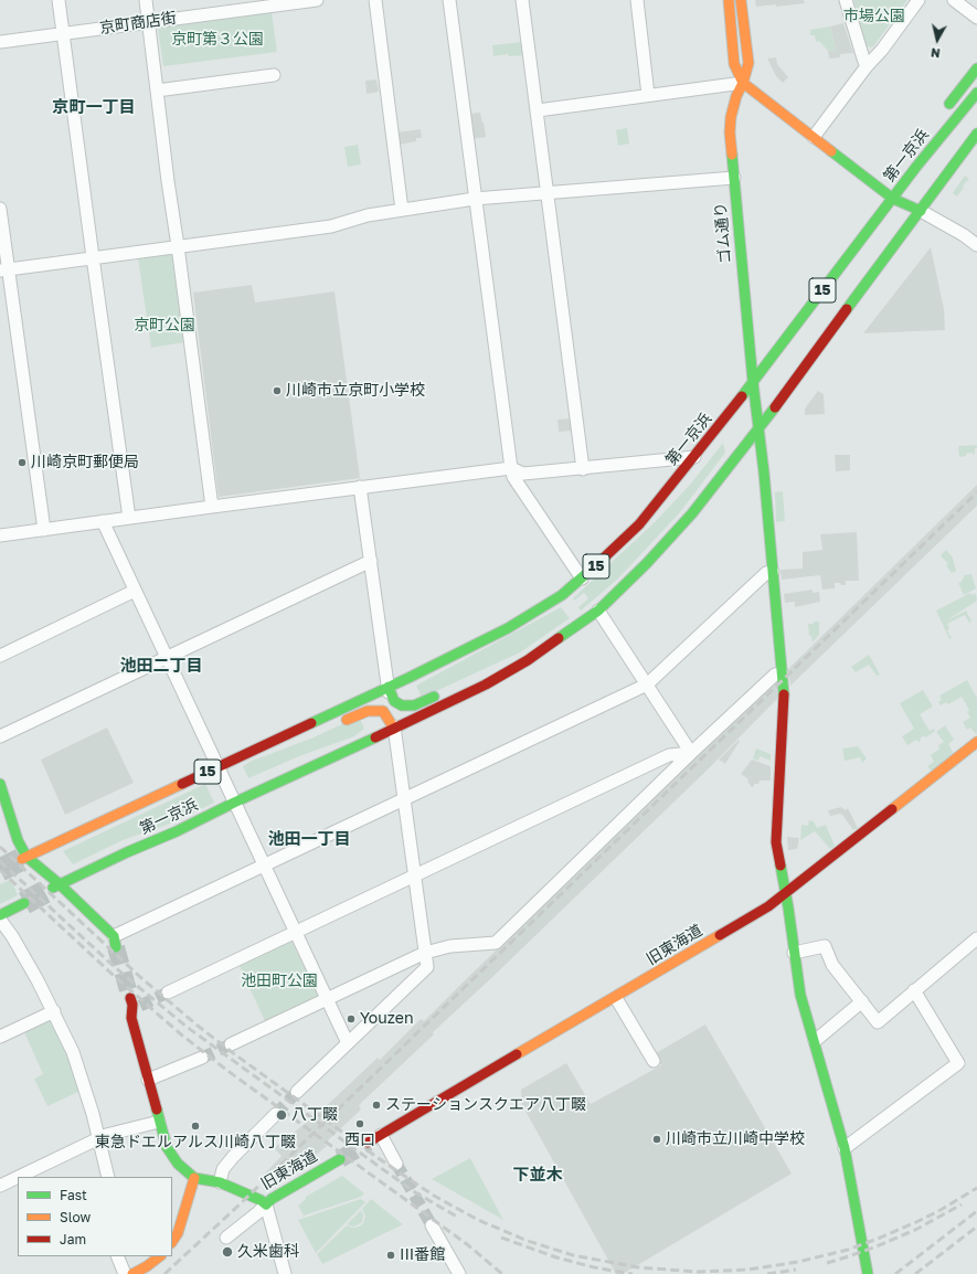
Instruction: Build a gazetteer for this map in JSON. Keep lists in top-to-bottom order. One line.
{"streets":{"main road":["第一京浜","ゴム通り","15","旧東海道"],"street":["京町商店街"]},"crossings":[["第一京浜","ゴム通り"],["ゴム通り","旧東海道"]],"districts":["京町一丁目","池田二丁目","池田一丁目","下並木"],"parks":["市場公園","京町第３公園","京町公園","池田町公園"],"places":["川崎市立京町小学校","川崎京町郵便局","Youzen","ステーションスクエア八丁畷","八丁畷","西口","東急ドエルアルス川崎八丁畷","川崎市立川崎中学校","久米歯科","III番館"],"legend":["Fast","Slow","Jam"],"north":"bottom"}
